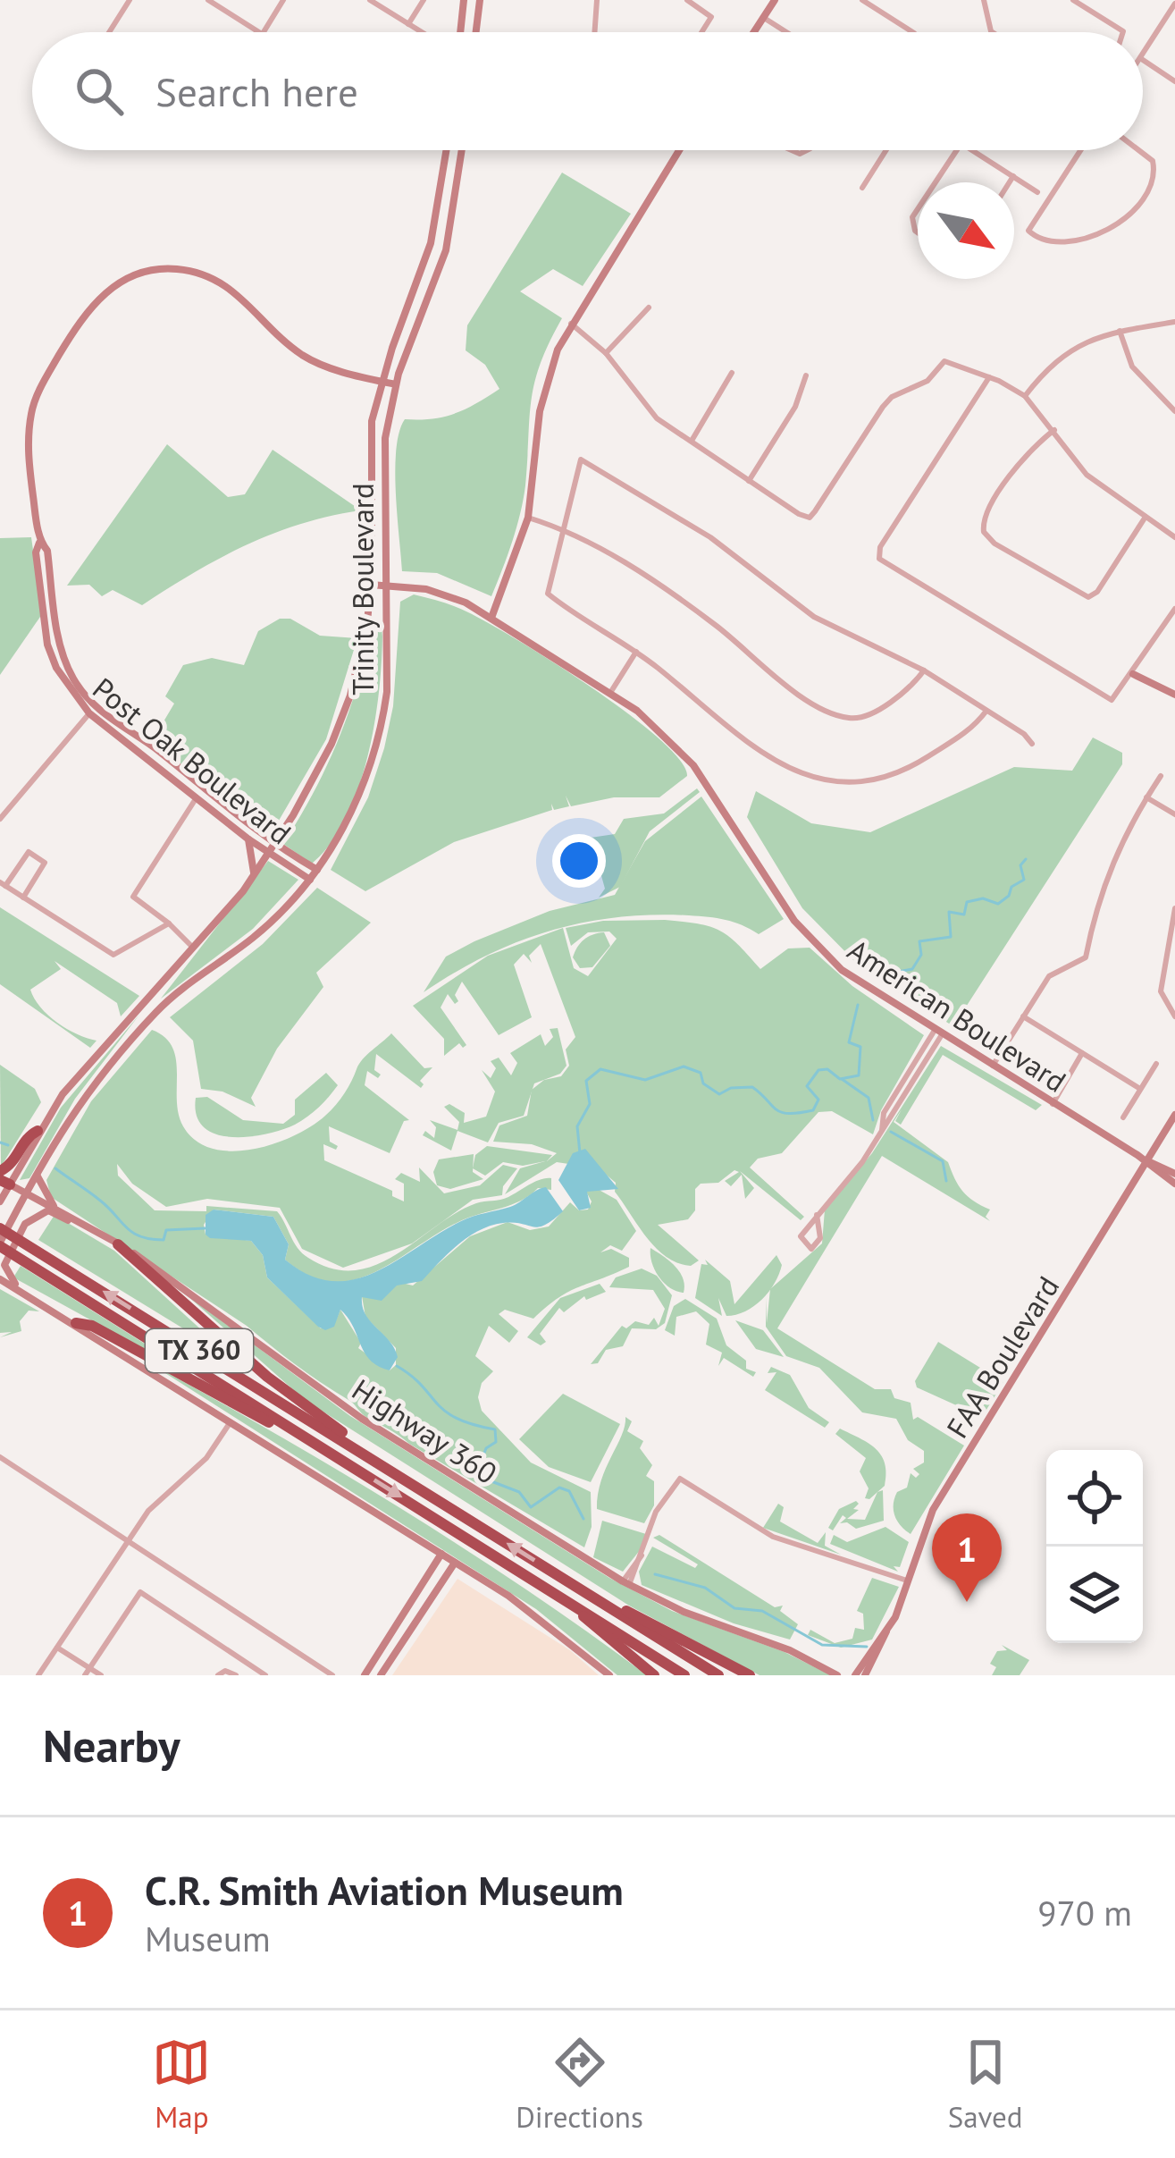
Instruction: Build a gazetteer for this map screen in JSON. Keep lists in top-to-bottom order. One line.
{"streets":{"highway":["TX 360"],"main road":["Trinity Boulevard","Post Oak Boulevard","American Boulevard","FAA Boulevard","Highway 360"]},"crossings":[["Trinity Boulevard","Post Oak Boulevard"],["Trinity Boulevard","American Boulevard"],["Trinity Boulevard","TX 360"],["Trinity Boulevard","Highway 360"],["American Boulevard","FAA Boulevard"]],"north":"bottom right","page":{"search":"Search here","pins":"1","heading":"Nearby","list":[{"mark":"1","name":"C.R. Smith Aviation Museum","note":"Museum","value":"970 m"}],"nav":["Map","Directions","Saved"]}}
